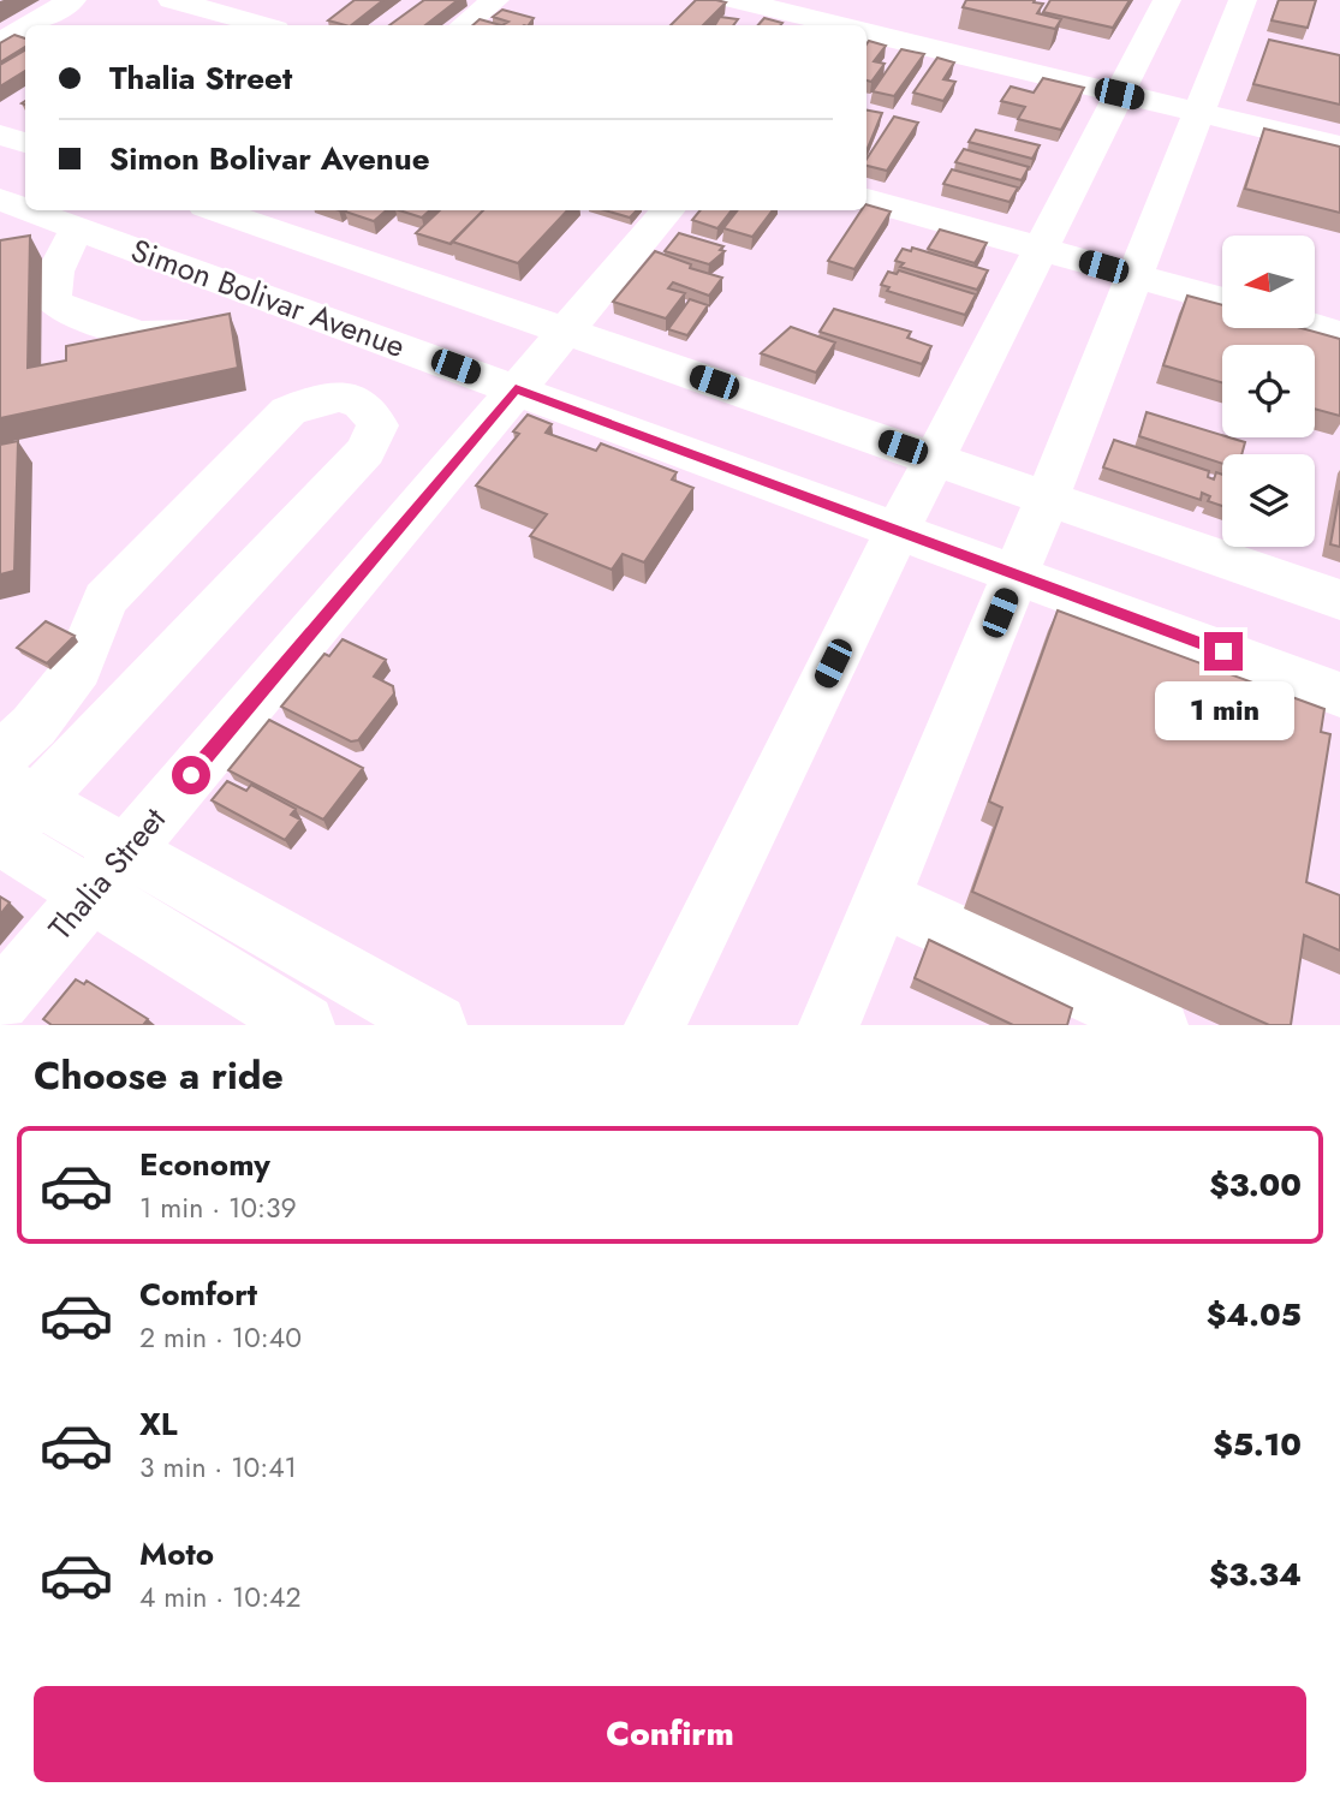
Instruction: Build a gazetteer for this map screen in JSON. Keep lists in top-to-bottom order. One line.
{"streets":{"street":["Simon Bolivar Avenue","Thalia Street"]},"crossings":[["Simon Bolivar Avenue","Thalia Street"]],"north":"left","page":{"banner":["Thalia Street","Simon Bolivar Avenue"],"bubble":"1 min","heading":"Choose a ride","list":[{"name":"Economy","note":"1 min · 10:39","value":"$3.00"},{"name":"Comfort","note":"2 min · 10:40","value":"$4.05"},{"name":"XL","note":"3 min · 10:41","value":"$5.10"},{"name":"Moto","note":"4 min · 10:42","value":"$3.34"}],"buttons":"Confirm"}}
